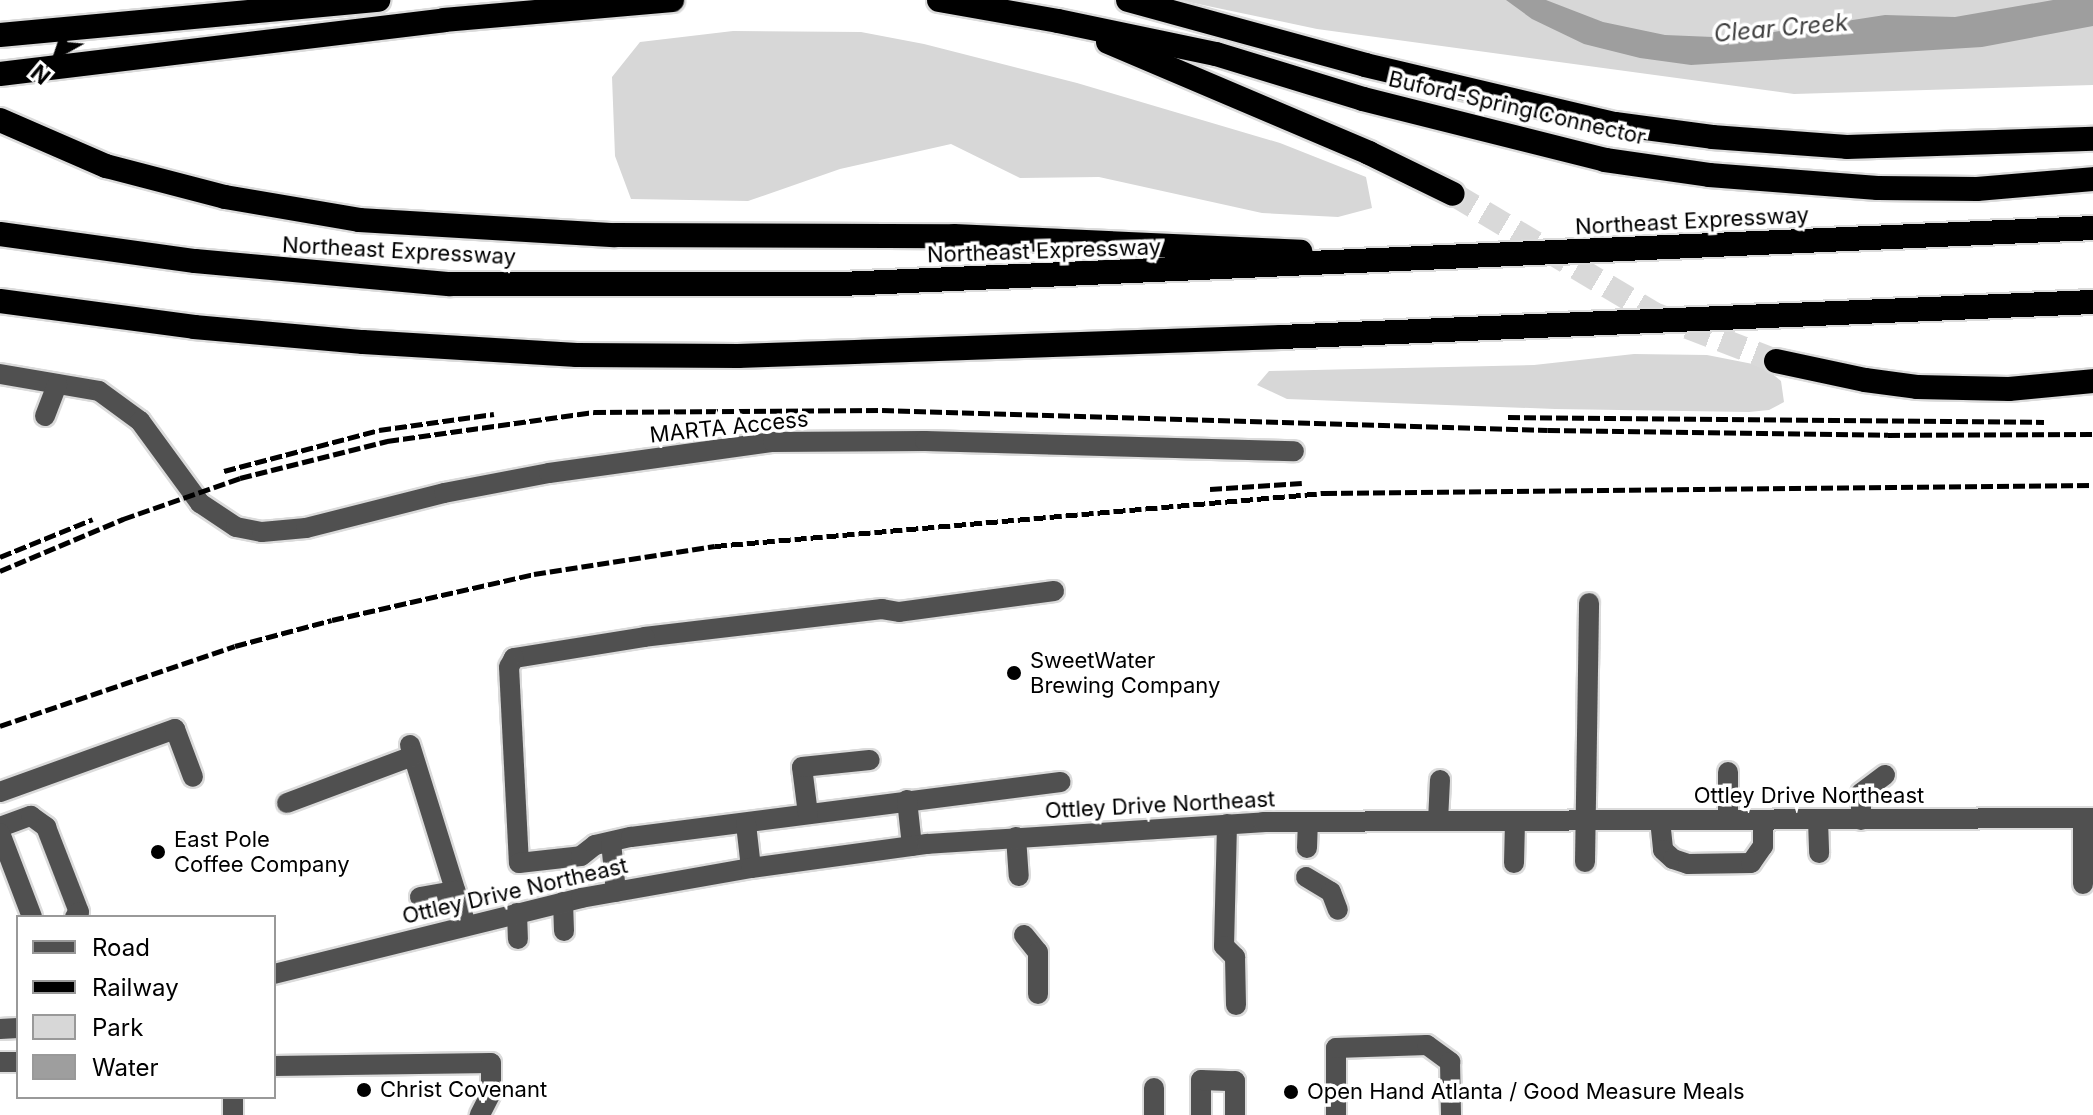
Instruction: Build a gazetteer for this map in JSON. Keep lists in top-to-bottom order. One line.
{"streets":{"highway":["Buford-Spring Connector","Northeast Expressway"],"street":["MARTA Access","Ottley Drive Northeast"]},"water":["Clear Creek"],"places":["SweetWater Brewing Company","East Pole Coffee Company","Christ Covenant","Open Hand Atlanta / Good Measure Meals"],"legend":["Road","Railway","Park","Water"],"north":"bottom left"}
